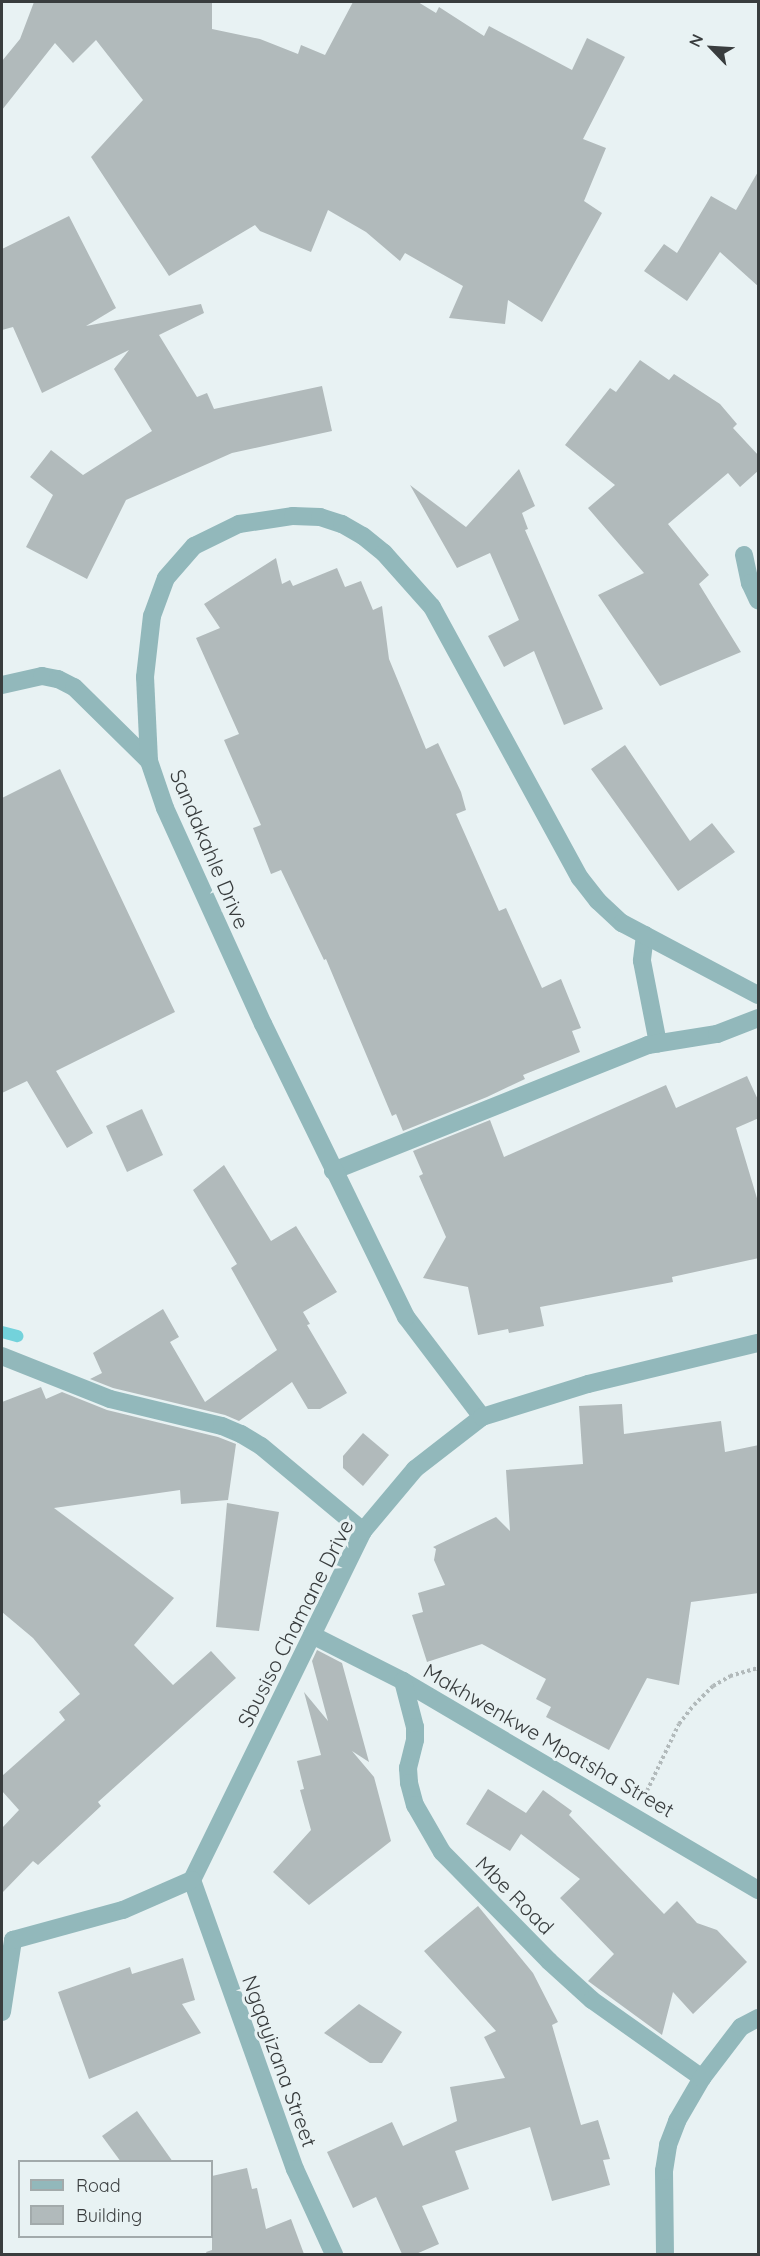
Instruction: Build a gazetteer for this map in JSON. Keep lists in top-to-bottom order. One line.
{"streets":{"street":["Sandakahle Drive","Sbusiso Chamane Drive","Makhwenkwe Mpatsha Street","Mbe Road","Ngqayizana Street"]},"crossings":[["Sandakahle Drive","Sbusiso Chamane Drive"],["Sbusiso Chamane Drive","Makhwenkwe Mpatsha Street"],["Sbusiso Chamane Drive","Ngqayizana Street"],["Makhwenkwe Mpatsha Street","Mbe Road"]],"legend":["Road","Building"],"north":"top left"}
